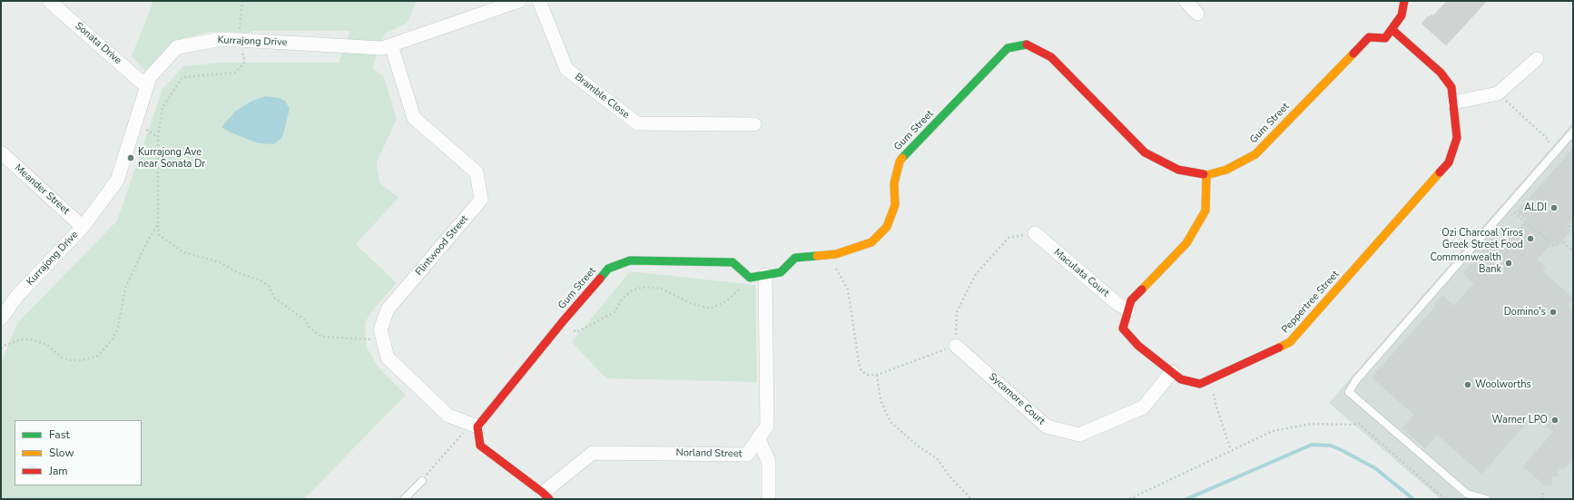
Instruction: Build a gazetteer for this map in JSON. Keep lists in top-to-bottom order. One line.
{"streets":{"street":["Kurrajong Drive","Sonata Drive","Bramble Close","Gum Street","Meander Street","Flintwood Street","Maculata Court","Peppertree Street","Sycamore Court","Norland Street"]},"crossings":[["Kurrajong Drive","Sonata Drive"],["Kurrajong Drive","Meander Street"],["Kurrajong Drive","Flintwood Street"],["Gum Street","Flintwood Street"],["Gum Street","Peppertree Street"],["Gum Street","Norland Street"],["Maculata Court","Peppertree Street"],["Peppertree Street","Sycamore Court"]],"places":["Kurrajong Ave near Sonata Dr","ALDI","Ozi Charcoal Yiros Greek Street Food","Commonwealth Bank","Domino's","Woolworths","Warner LPO"],"legend":["Fast","Slow","Jam"]}
